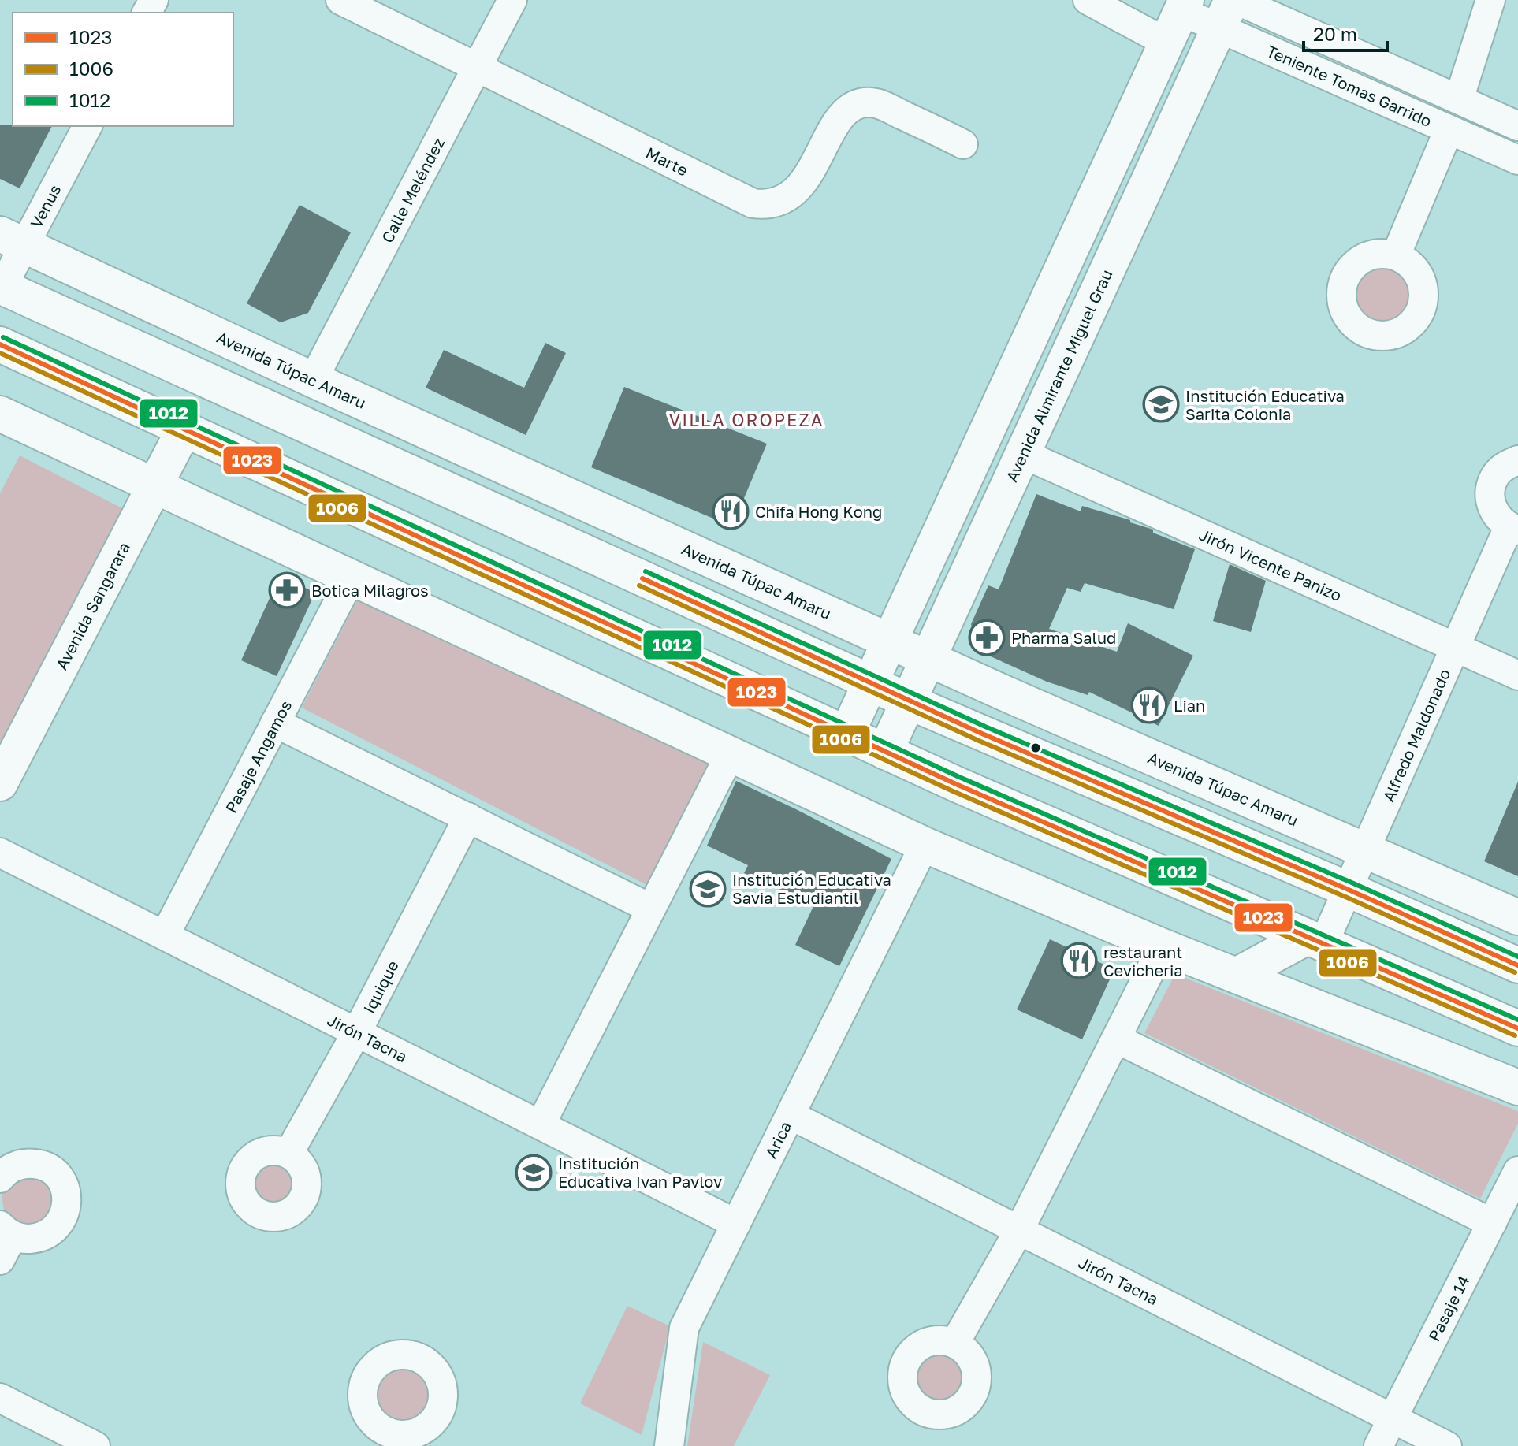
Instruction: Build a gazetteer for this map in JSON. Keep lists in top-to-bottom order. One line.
{"streets":{"main road":["Avenida Túpac Amaru","Avenida Almirante Miguel Grau","Avenida Sangarara"],"street":["Teniente Tomas Garrido","Marte","Calle Meléndez","Venus","Jirón Vicente Panizo","Alfredo Maldonado","Pasaje Angamos","Iquique","Jirón Tacna","Arica","Pasaje 14"]},"crossings":[["Teniente Tomas Garrido","Avenida Almirante Miguel Grau"],["Marte","Calle Meléndez"],["Calle Meléndez","Avenida Túpac Amaru"],["Venus","Avenida Túpac Amaru"],["Avenida Túpac Amaru","Avenida Almirante Miguel Grau"],["Avenida Túpac Amaru","Alfredo Maldonado"],["Avenida Almirante Miguel Grau","Jirón Vicente Panizo"],["Jirón Vicente Panizo","Alfredo Maldonado"],["Pasaje Angamos","Jirón Tacna"],["Iquique","Jirón Tacna"],["Jirón Tacna","Arica"],["Jirón Tacna","Pasaje 14"]],"districts":["VILLA OROPEZA"],"places":{"school or university":["Institución Educativa Sarita Colonia","Institución Educativa Savia Estudiantil","Institución Educativa Ivan Pavlov"],"restaurant":["Chifa Hong Kong","Lian","restaurant Cevicheria"],"pharmacy":["Botica Milagros","Pharma Salud"]},"lines":["transit line 1012","transit line 1023","transit line 1006"],"legend":["1023","1006","1012"],"scale_bar":"20 m"}
